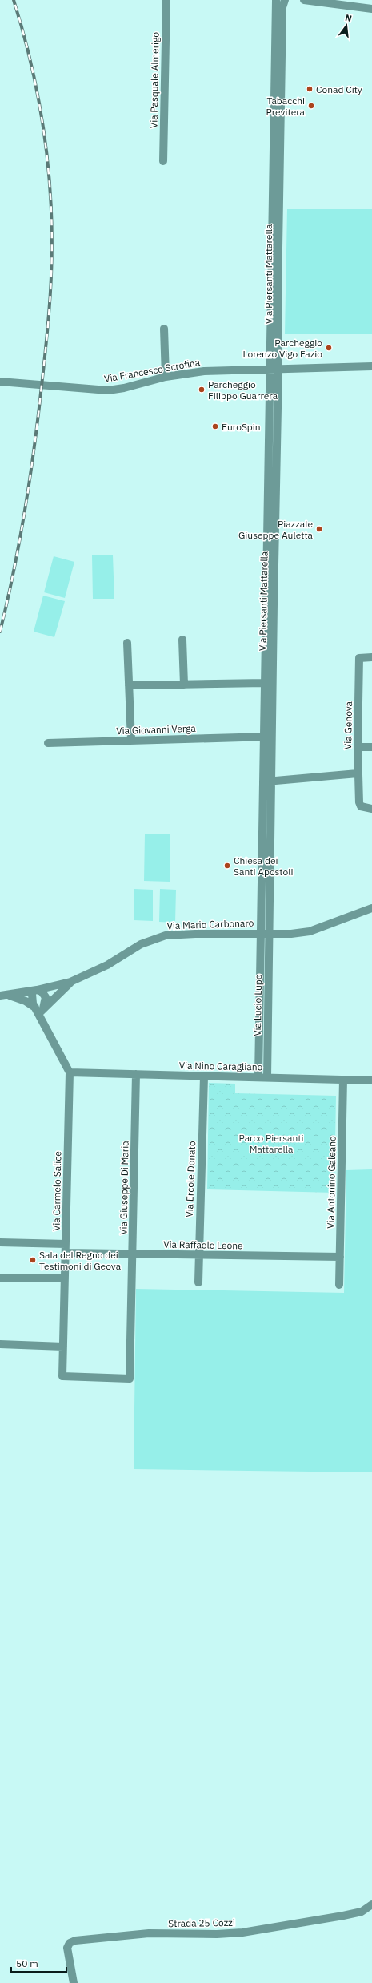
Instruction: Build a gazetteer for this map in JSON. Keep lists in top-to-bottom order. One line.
{"streets":{"street":["Via Pasquale Almerigo","Via Piersanti Mattarella","Via Francesco Scrofina","Via Genova","Via Giovanni Verga","Via Mario Carbonaro","Via Lucio Lupo","Via Nino Caragliano","Via Ercole Donato","Via Antonino Galeano","Via Giuseppe Di Maria","Via Carmelo Salice","Via Raffaele Leone","Strada 25 Cozzi"]},"crossings":[["Via Piersanti Mattarella","Via Francesco Scrofina"],["Via Piersanti Mattarella","Via Giovanni Verga"],["Via Piersanti Mattarella","Via Mario Carbonaro"],["Via Piersanti Mattarella","Via Lucio Lupo"],["Via Mario Carbonaro","Via Lucio Lupo"],["Via Lucio Lupo","Via Nino Caragliano"],["Via Nino Caragliano","Via Ercole Donato"],["Via Nino Caragliano","Via Antonino Galeano"],["Via Nino Caragliano","Via Giuseppe Di Maria"],["Via Nino Caragliano","Via Carmelo Salice"],["Via Ercole Donato","Via Raffaele Leone"],["Via Antonino Galeano","Via Raffaele Leone"],["Via Giuseppe Di Maria","Via Carmelo Salice"],["Via Giuseppe Di Maria","Via Raffaele Leone"],["Via Carmelo Salice","Via Raffaele Leone"]],"parks":["Parco Piersanti Mattarella"],"places":["Conad City","Tabacchi Previtera","Parcheggio Lorenzo Vigo Fazio","Parcheggio Filippo Guarrera","EuroSpin","Piazzale Giuseppe Auletta","Chiesa dei Santi Apostoli","Sala del Regno dei Testimoni di Geova"],"scale_bar":"50 m","north":"top"}
